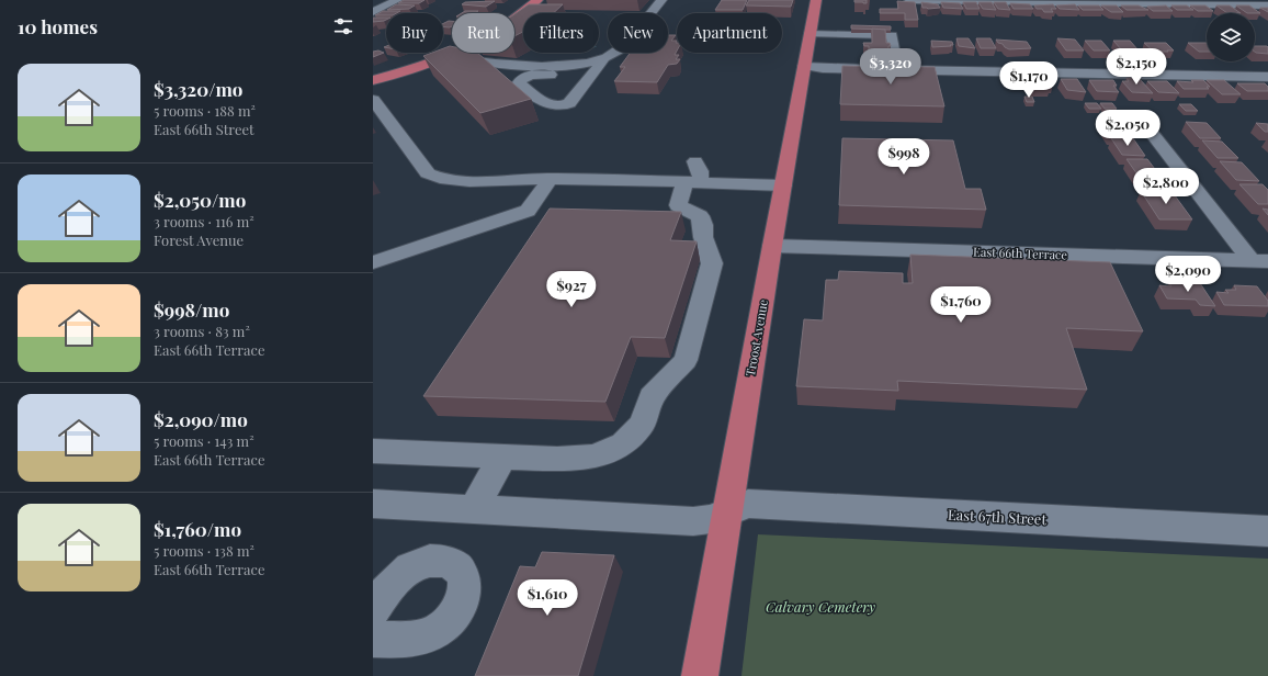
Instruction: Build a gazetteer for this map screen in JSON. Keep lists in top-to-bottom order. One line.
{"streets":{"main road":["Troost Avenue"],"street":["East 66th Terrace","East 67th Street"]},"crossings":[["East 66th Terrace","Troost Avenue"],["Troost Avenue","East 67th Street"]],"parks":["Calvary Cemetery"],"page":{"heading":"10 homes","chip":["Buy","Rent","Filters","New","Apartment"],"price":["$3,320","$2,150","$1,170","$2,050","$998","$2,800","$2,090","$927","$1,760","$1,610"],"list":[{"name":"$3,320/mo","note":"5 rooms · 188 m² · East 66th Street"},{"name":"$2,050/mo","note":"3 rooms · 116 m² · Forest Avenue"},{"name":"$998/mo","note":"3 rooms · 83 m² · East 66th Terrace"},{"name":"$2,090/mo","note":"5 rooms · 143 m² · East 66th Terrace"},{"name":"$1,760/mo","note":"5 rooms · 138 m² · East 66th Terrace"}]}}
